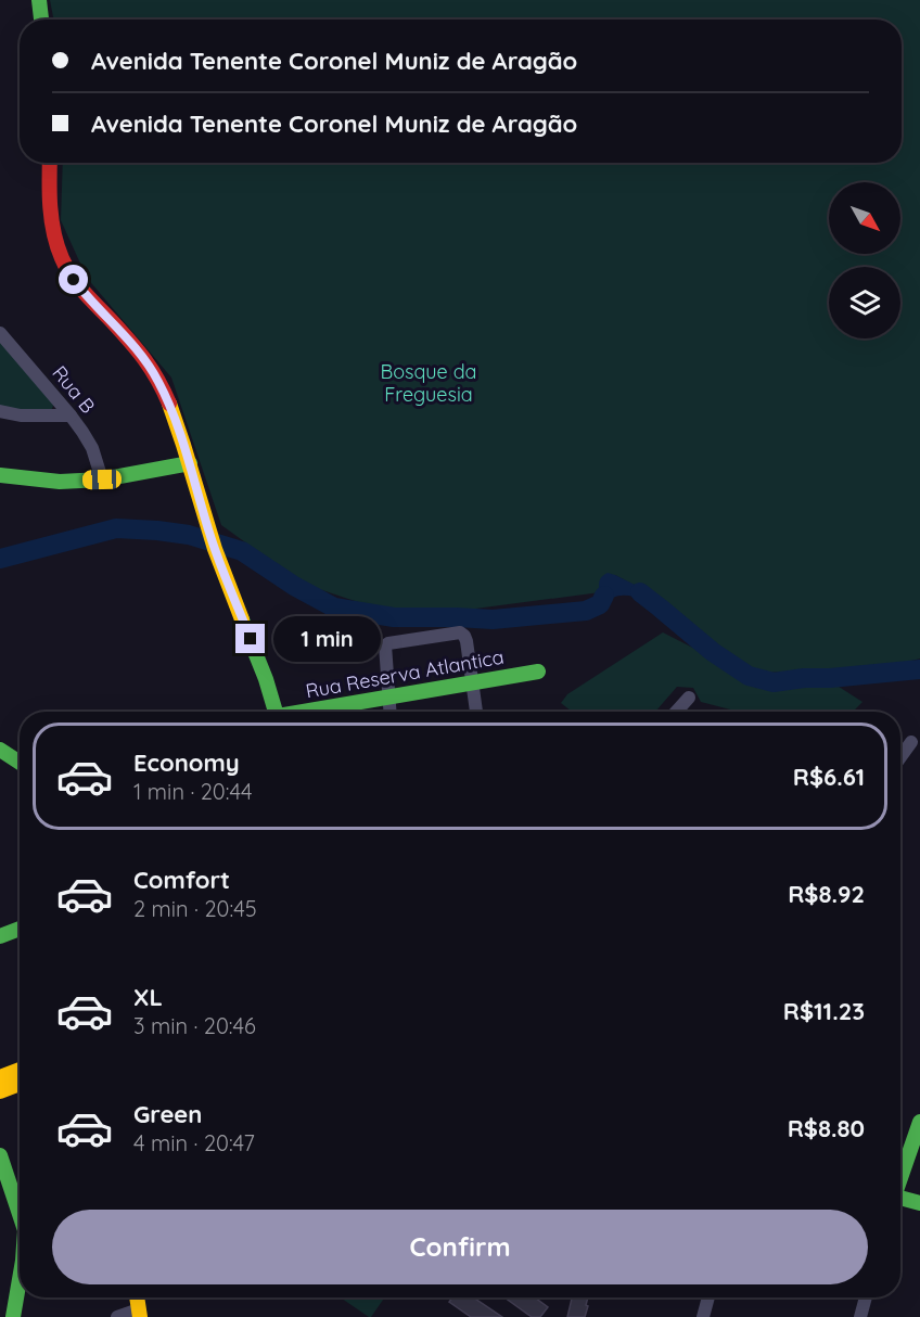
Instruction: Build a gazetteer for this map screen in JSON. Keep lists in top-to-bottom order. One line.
{"streets":{"street":["Rua B","Rua Reserva Atlantica"]},"parks":["Bosque da Freguesia"],"north":"bottom right","page":{"banner":["Avenida Tenente Coronel Muniz de Aragão","Avenida Tenente Coronel Muniz de Aragão"],"bubble":"1 min","list":[{"name":"Economy","note":"1 min · 20:44","value":"R$6.61"},{"name":"Comfort","note":"2 min · 20:45","value":"R$8.92"},{"name":"XL","note":"3 min · 20:46","value":"R$11.23"},{"name":"Green","note":"4 min · 20:47","value":"R$8.80"}],"buttons":"Confirm"}}
